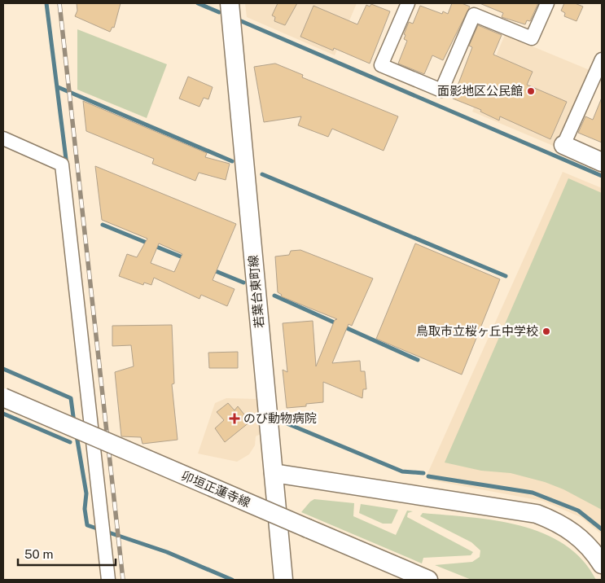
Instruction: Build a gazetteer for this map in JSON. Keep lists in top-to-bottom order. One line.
{"streets":{"main road":["若葉台東町線","卯垣正蓮寺線"]},"places":{"other":["面影地区公民館","鳥取市立桜ヶ丘中学校"],"health":["のび動物病院"]},"scale_bar":"50 m"}
